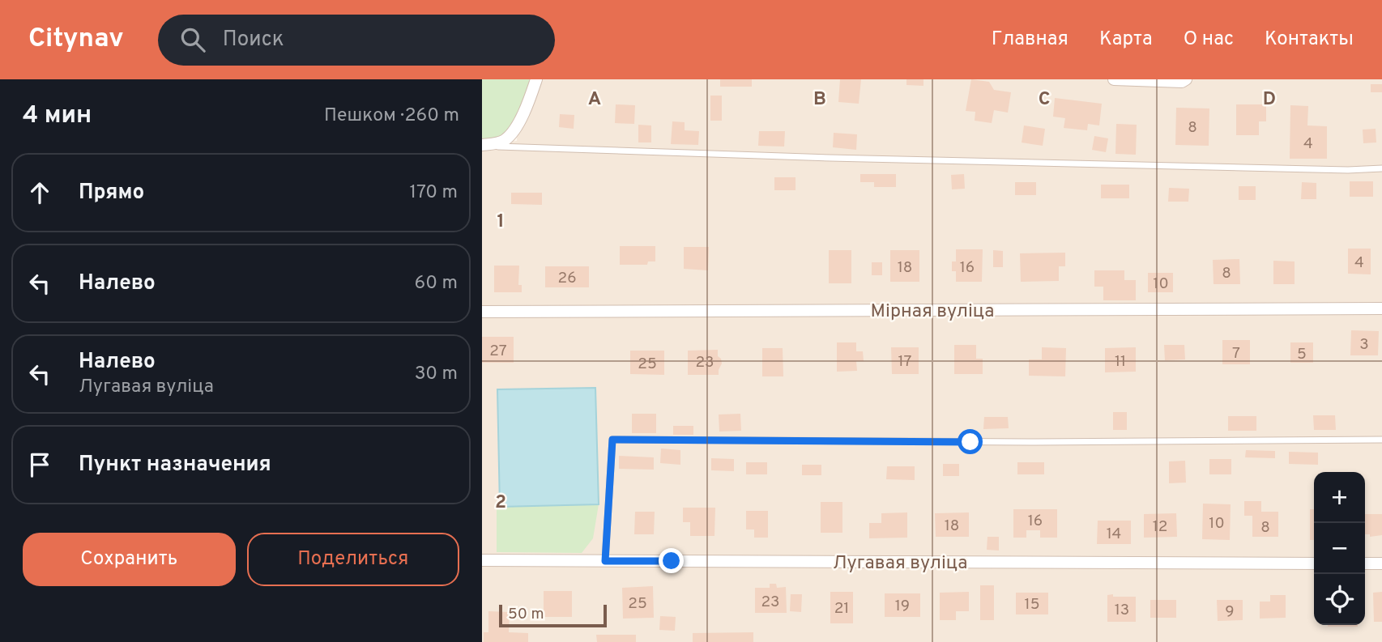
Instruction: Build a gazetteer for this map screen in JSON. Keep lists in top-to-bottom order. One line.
{"streets":{"street":["Мірная вуліца","Лугавая вуліца"]},"house_numbers":["8","4","4","18","16","8","26","10","3","27","7","5","17","11","23","25","16","10","18","12","8","14","23","25","15","19","21","13","9"],"scale_bar":"50 m","page":{"header":"Citynav","search":"Поиск","nav":["Главная","Карта","О нас","Контакты"],"heading":["4 мин","Пешком · 260 m"],"list":[["Прямо","170 m"],["Налево","60 m"],["Налево","Лугавая вуліца","30 m"],"Пункт назначения"],"map_buttons":["+","−"],"buttons":["Сохранить","Поделиться"],"scale":"50 m"},"grid":{"columns":["A","B","C","D"],"rows":["1","2"]}}
